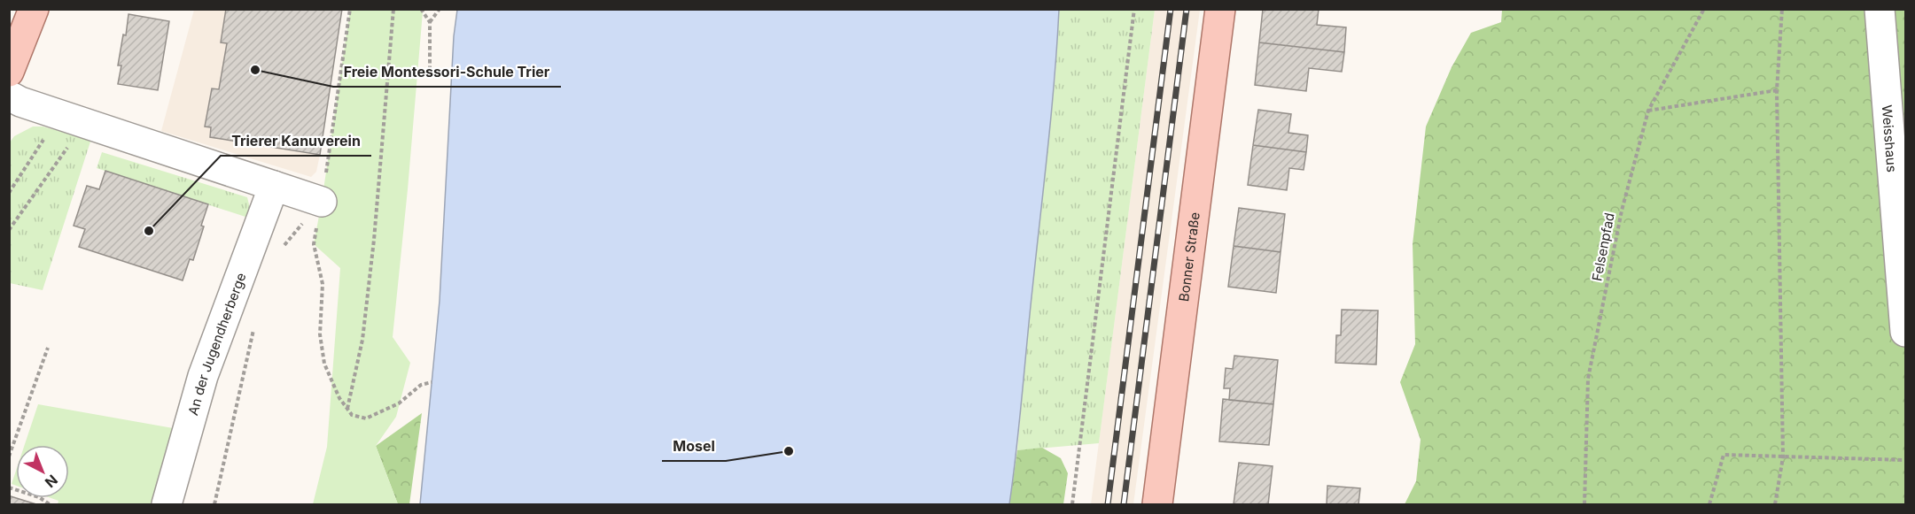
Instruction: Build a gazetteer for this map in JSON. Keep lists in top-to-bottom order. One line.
{"streets":{"main road":["Bonner Straße"],"street":["Weisshaus","An der Jugendherberge"],"path":["Felsenpfad"]},"places":["Freie Montessori-Schule Trier","Trierer Kanuverein","Mosel"],"north":"bottom right"}
